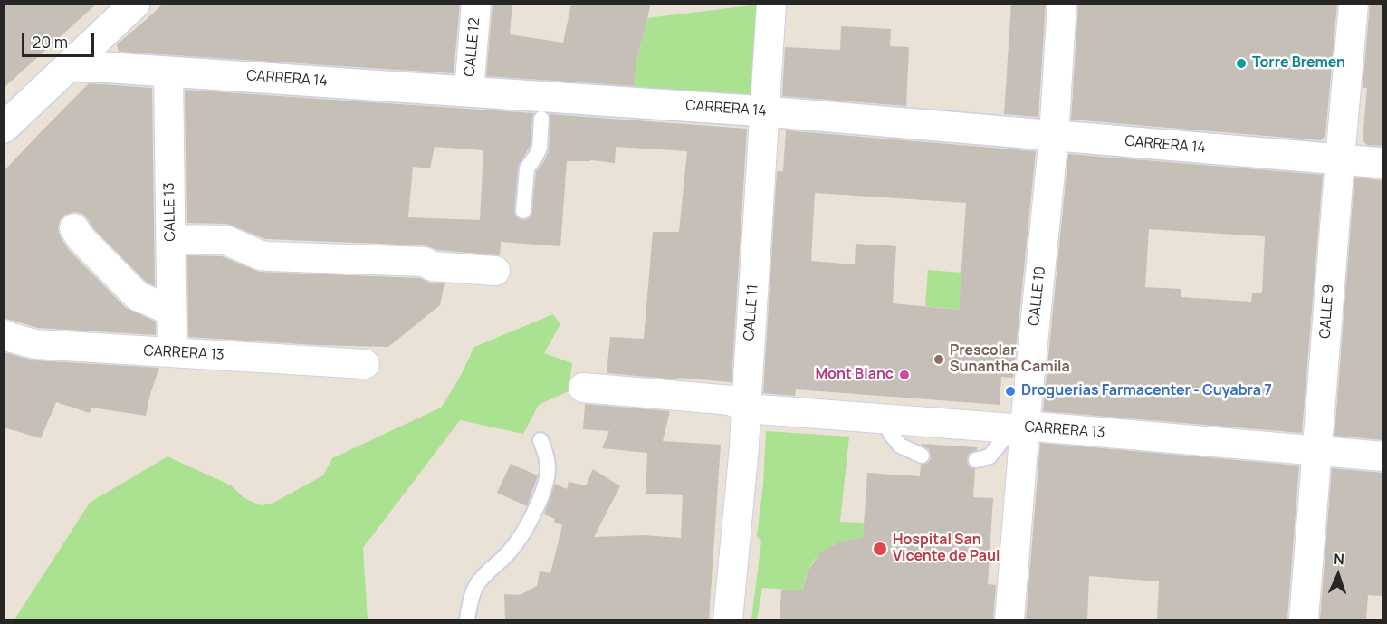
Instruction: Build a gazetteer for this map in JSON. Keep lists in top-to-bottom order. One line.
{"streets":{"main road":["CARRERA 14"],"street":["CALLE 12","CALLE 13","CALLE 10","CALLE 9","CALLE 11","CARRERA 13"]},"crossings":[["CALLE 12","CARRERA 14"],["CARRERA 14","CALLE 13"],["CARRERA 14","CALLE 10"],["CARRERA 14","CALLE 9"],["CARRERA 14","CALLE 11"],["CALLE 13","CARRERA 13"],["CALLE 10","CARRERA 13"],["CALLE 9","CARRERA 13"],["CALLE 11","CARRERA 13"]],"places":["Torre Bremen","Prescolar Sunantha Camila","Mont Blanc","Droguerias Farmacenter - Cuyabra 7","Hospital San Vicente de Paul"],"scale_bar":"20 m","north":"top"}
